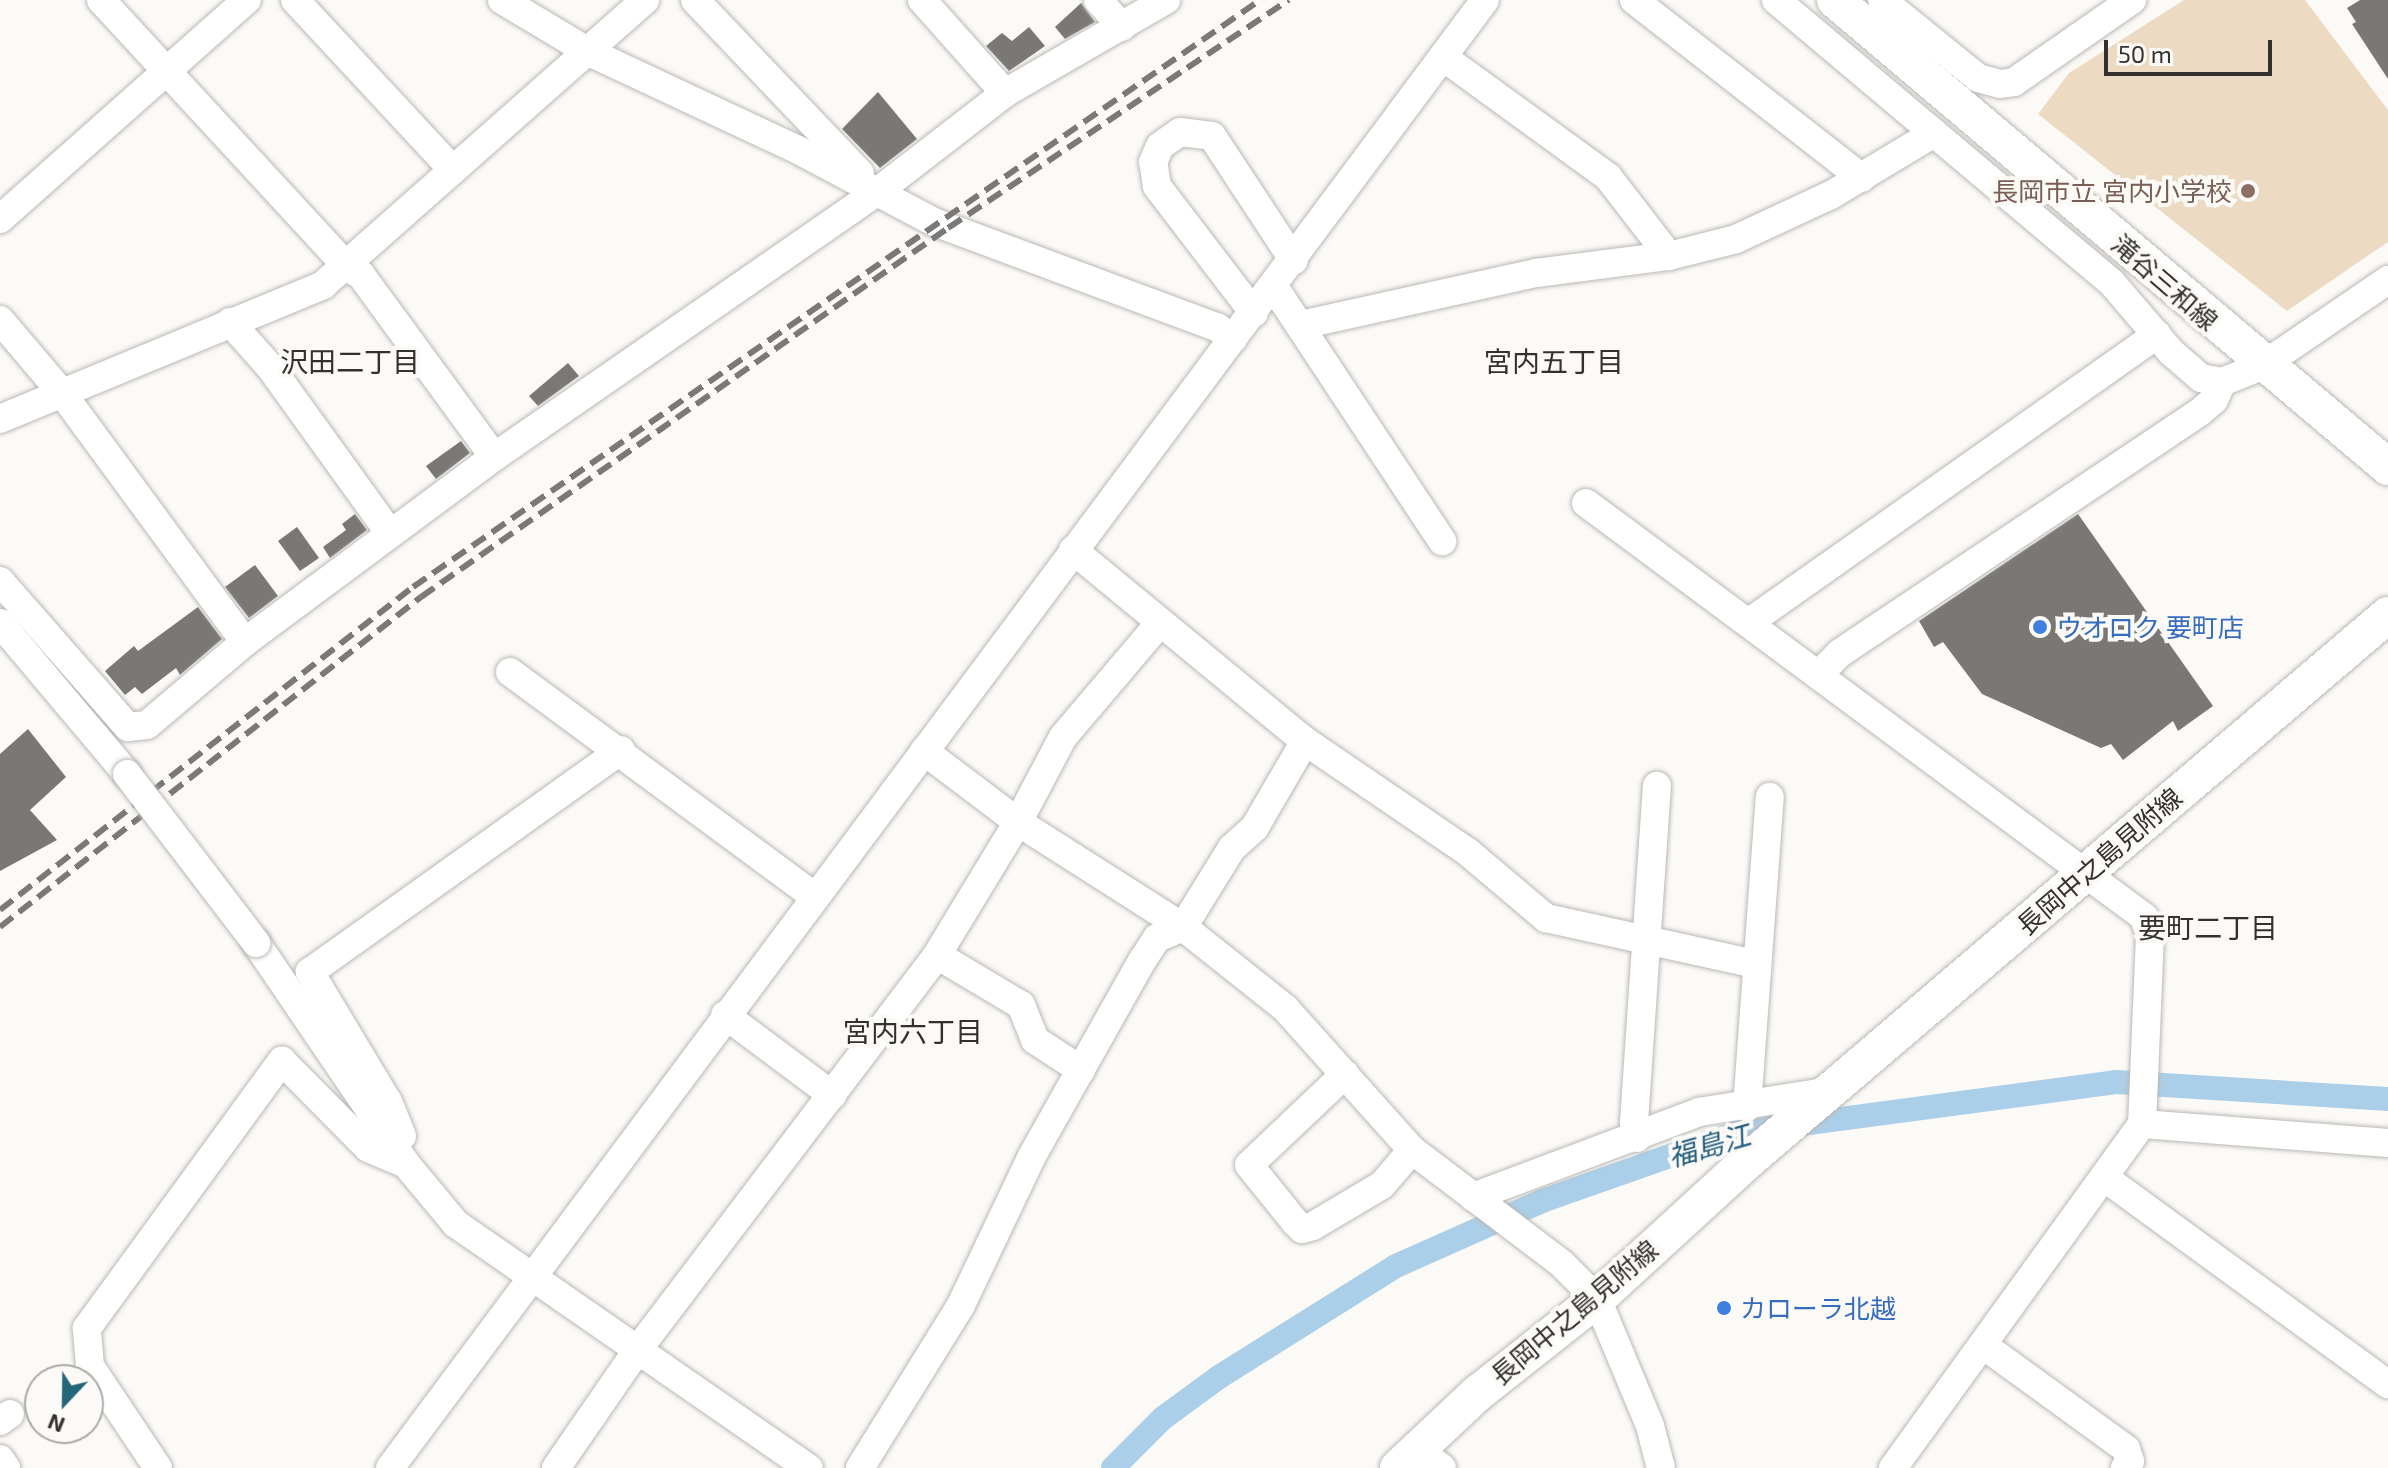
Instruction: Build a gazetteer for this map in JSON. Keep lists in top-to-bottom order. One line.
{"streets":{"main road":["滝谷三和線","長岡中之島見附線"]},"districts":["沢田二丁目","宮内五丁目","要町二丁目","宮内六丁目"],"water":["福島江"],"places":["長岡市立 宮内小学校","ウオロク 要町店","カローラ北越"],"scale_bar":"50 m","north":"bottom"}
